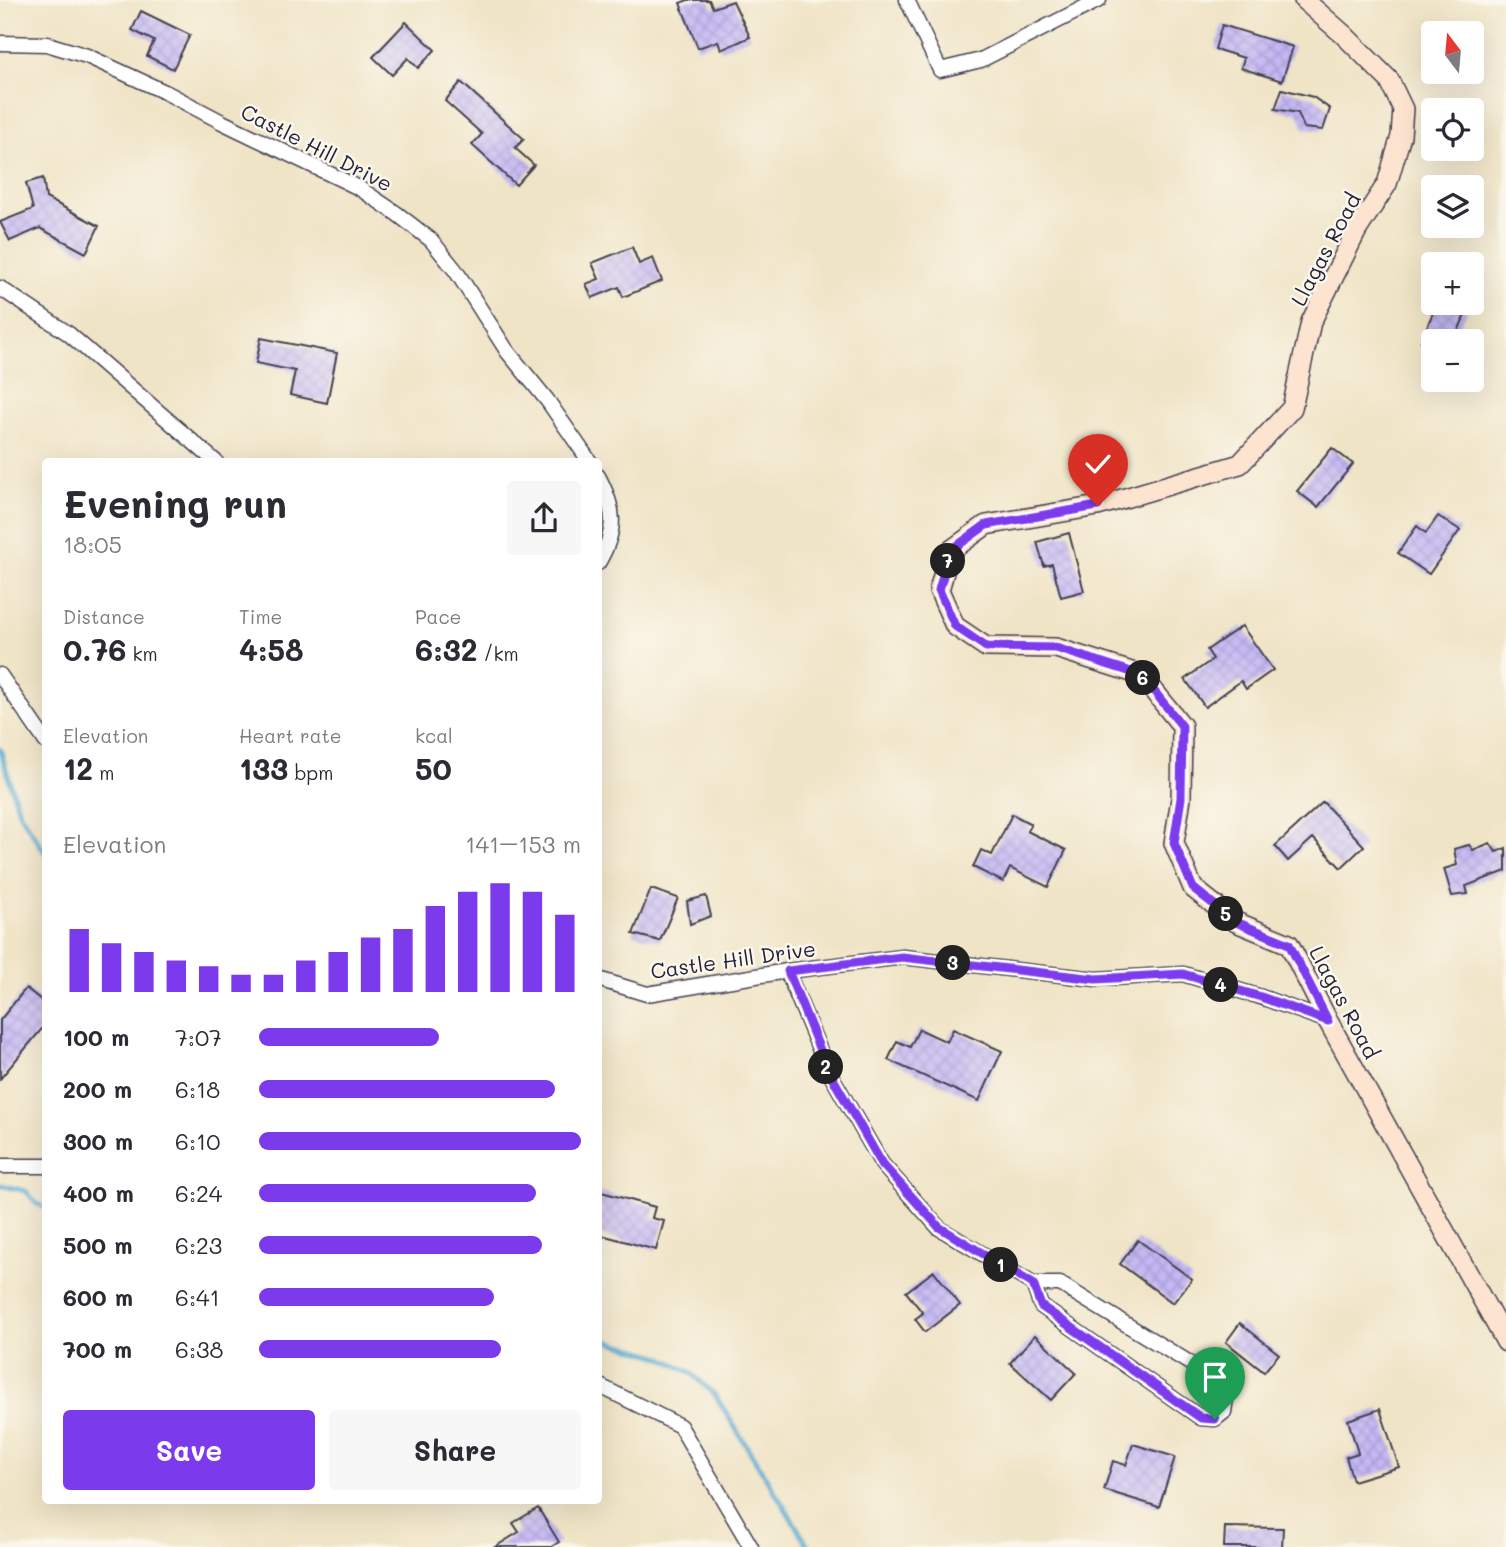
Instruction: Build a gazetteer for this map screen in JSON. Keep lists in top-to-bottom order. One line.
{"streets":{"street":["Castle Hill Drive","Llagas Road"]},"crossings":[["Castle Hill Drive","Llagas Road"]],"north":"top","page":{"map_buttons":["+","−"],"heading":["Evening run","18:05"],"pins":["7","6","5","3","4","2","1"],"stats":[["Distance","0.76 km"],["Time","4:58"],["Pace","6:32 /km"],["Elevation","12 m"],["Heart rate","133 bpm"],["kcal","50"]],"chart":["Elevation","141–153 m"],"list":[{"name":"100 m","note":"7:07"},{"name":"200 m","note":"6:18"},{"name":"300 m","note":"6:10"},{"name":"400 m","note":"6:24"},{"name":"500 m","note":"6:23"},{"name":"600 m","note":"6:41"},{"name":"700 m","note":"6:38"}],"buttons":["Save","Share"]}}
